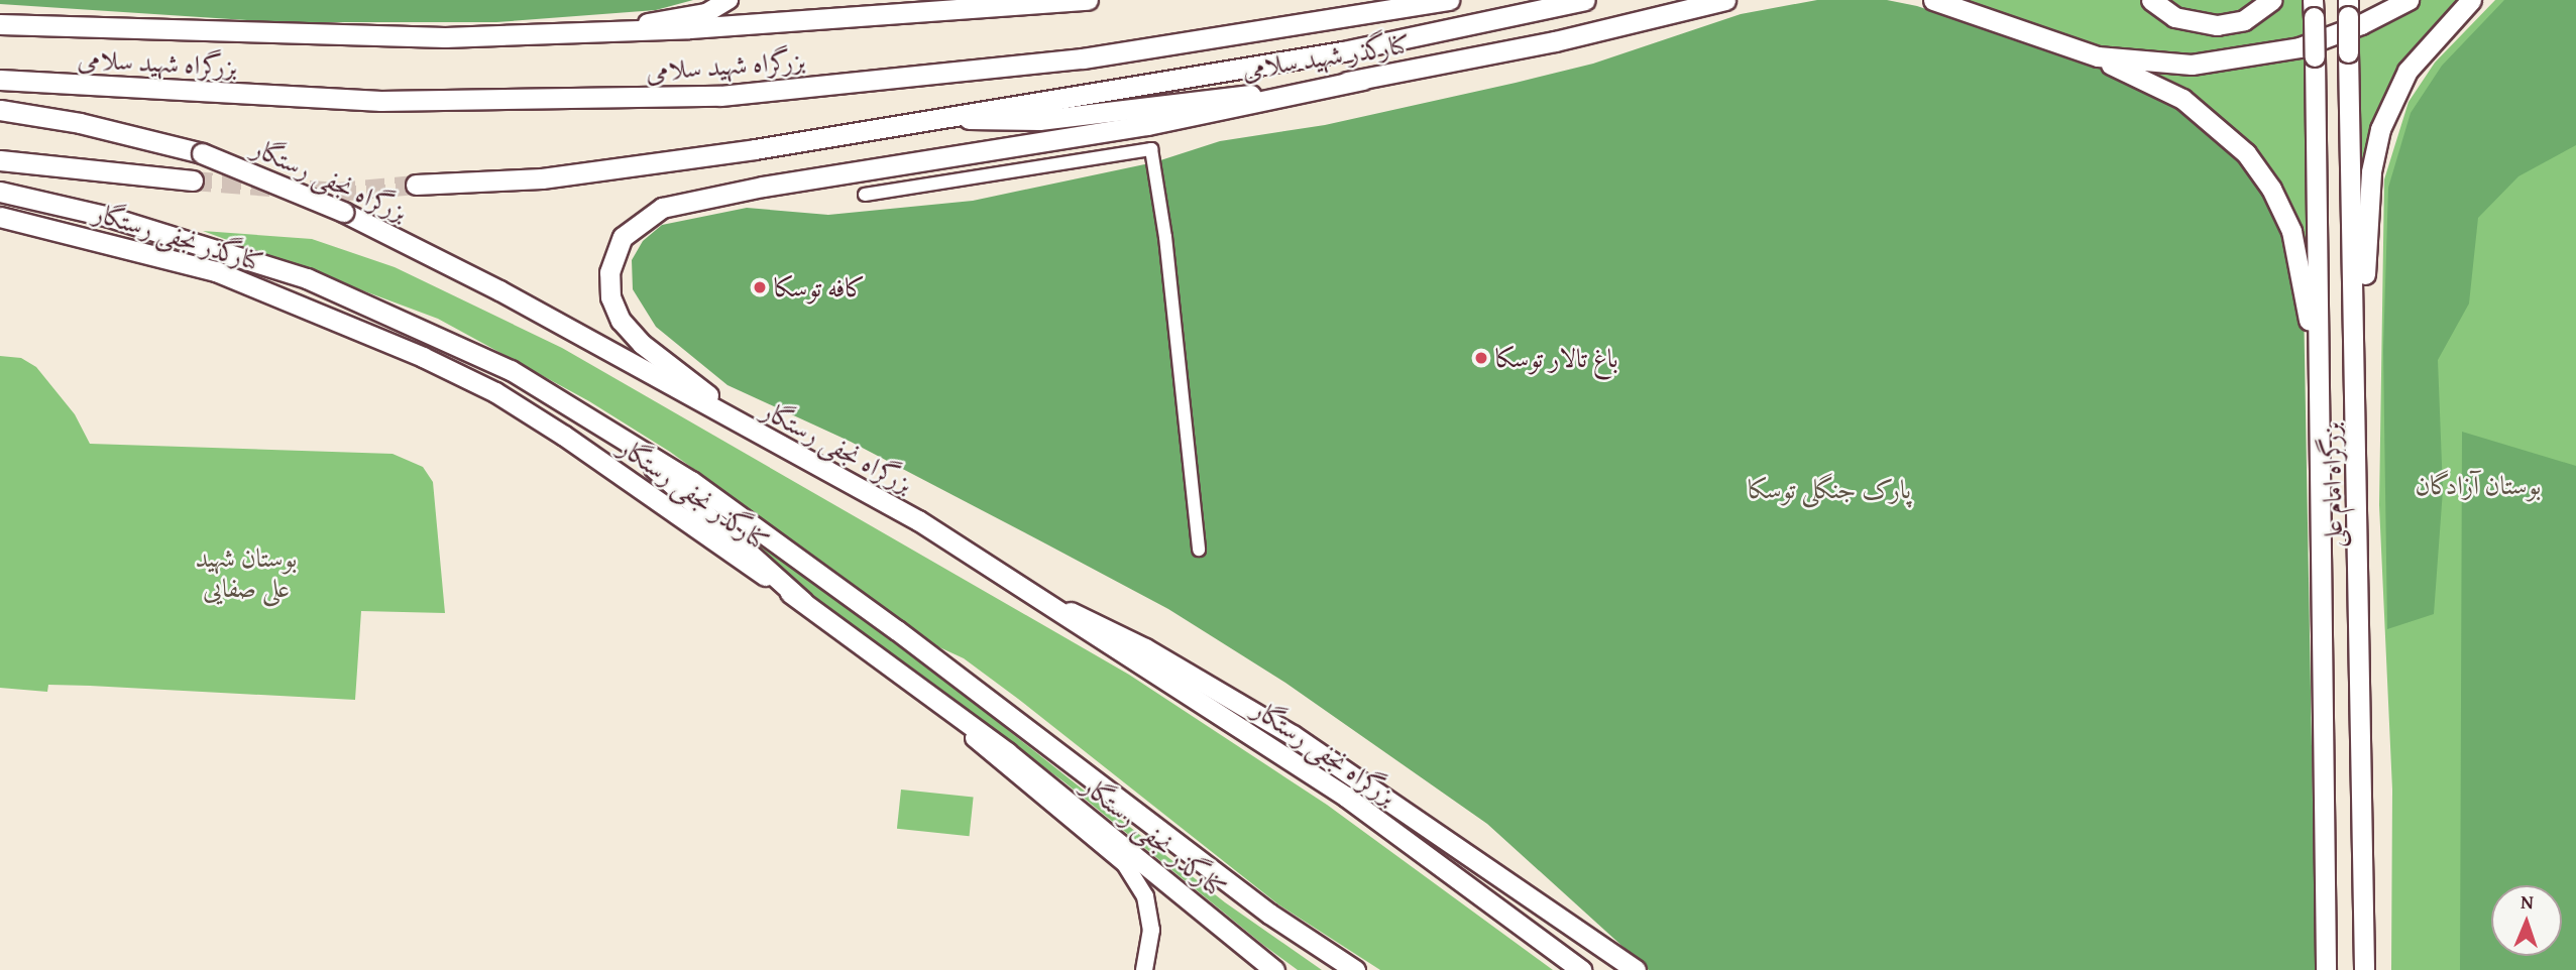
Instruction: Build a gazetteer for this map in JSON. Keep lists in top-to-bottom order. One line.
{"streets":{"main road":["کنارگذر شهید سلامی","بزرگراه شهید سلامی","بزرگراه نجفی رستگار","کنارگذر نجفی رستگار","بزرگراه امام علی"]},"parks":["بوستان آزادگان","پارک جنگلی توسکا","بوستان شهید علی صفایی"],"places":["کافه توسکا","باغ تالار توسکا"],"north":"top"}
